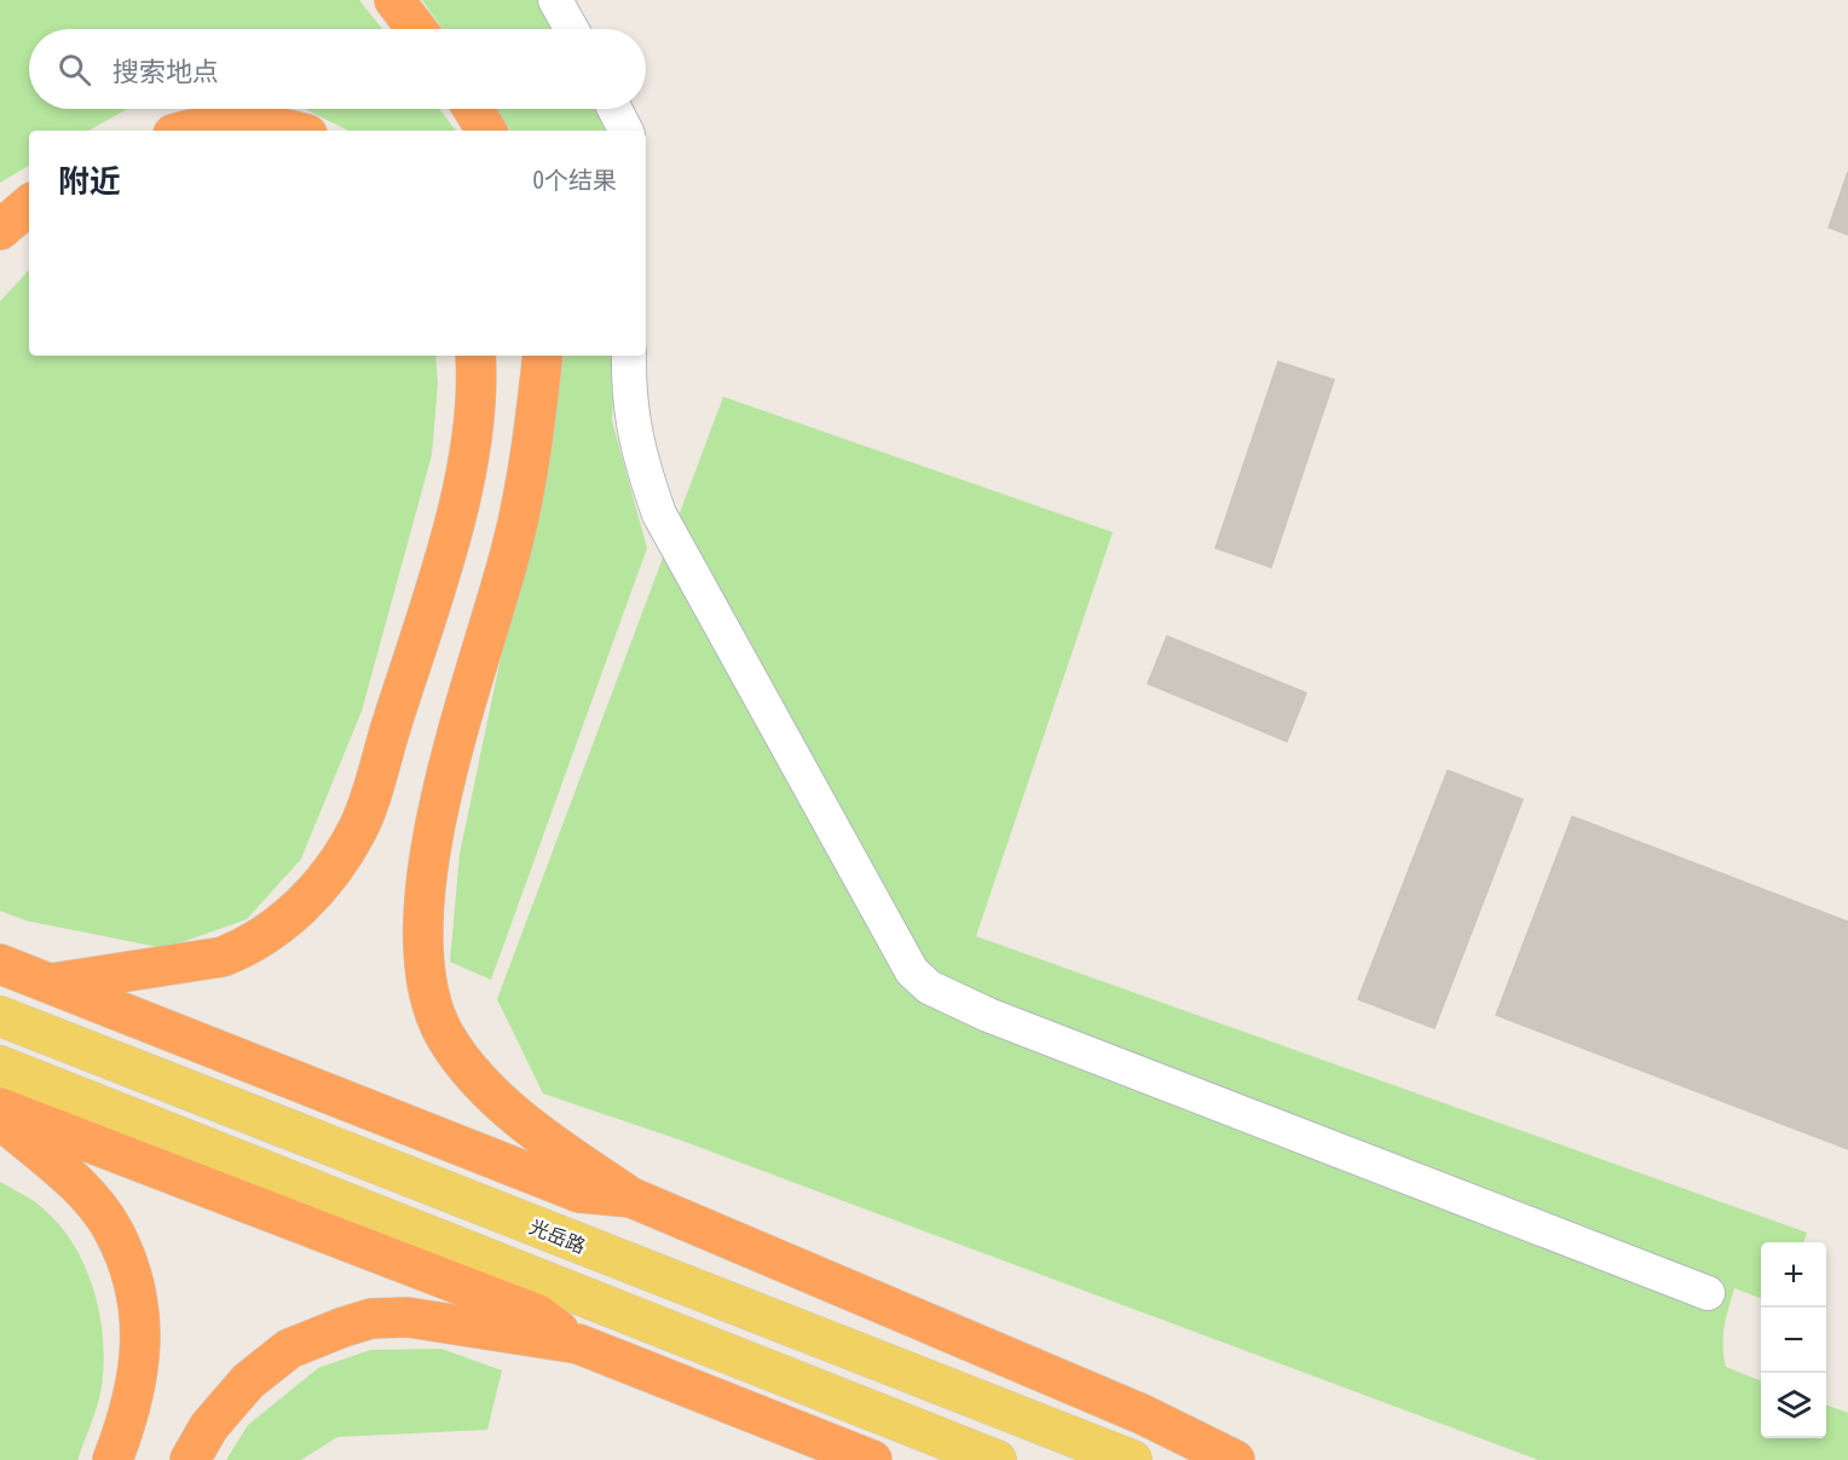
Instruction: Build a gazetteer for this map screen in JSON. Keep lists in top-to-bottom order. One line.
{"streets":{"main road":["光岳路"]},"page":{"search":"搜索地点","heading":["附近","0个结果"],"map_buttons":["+","−"]}}
